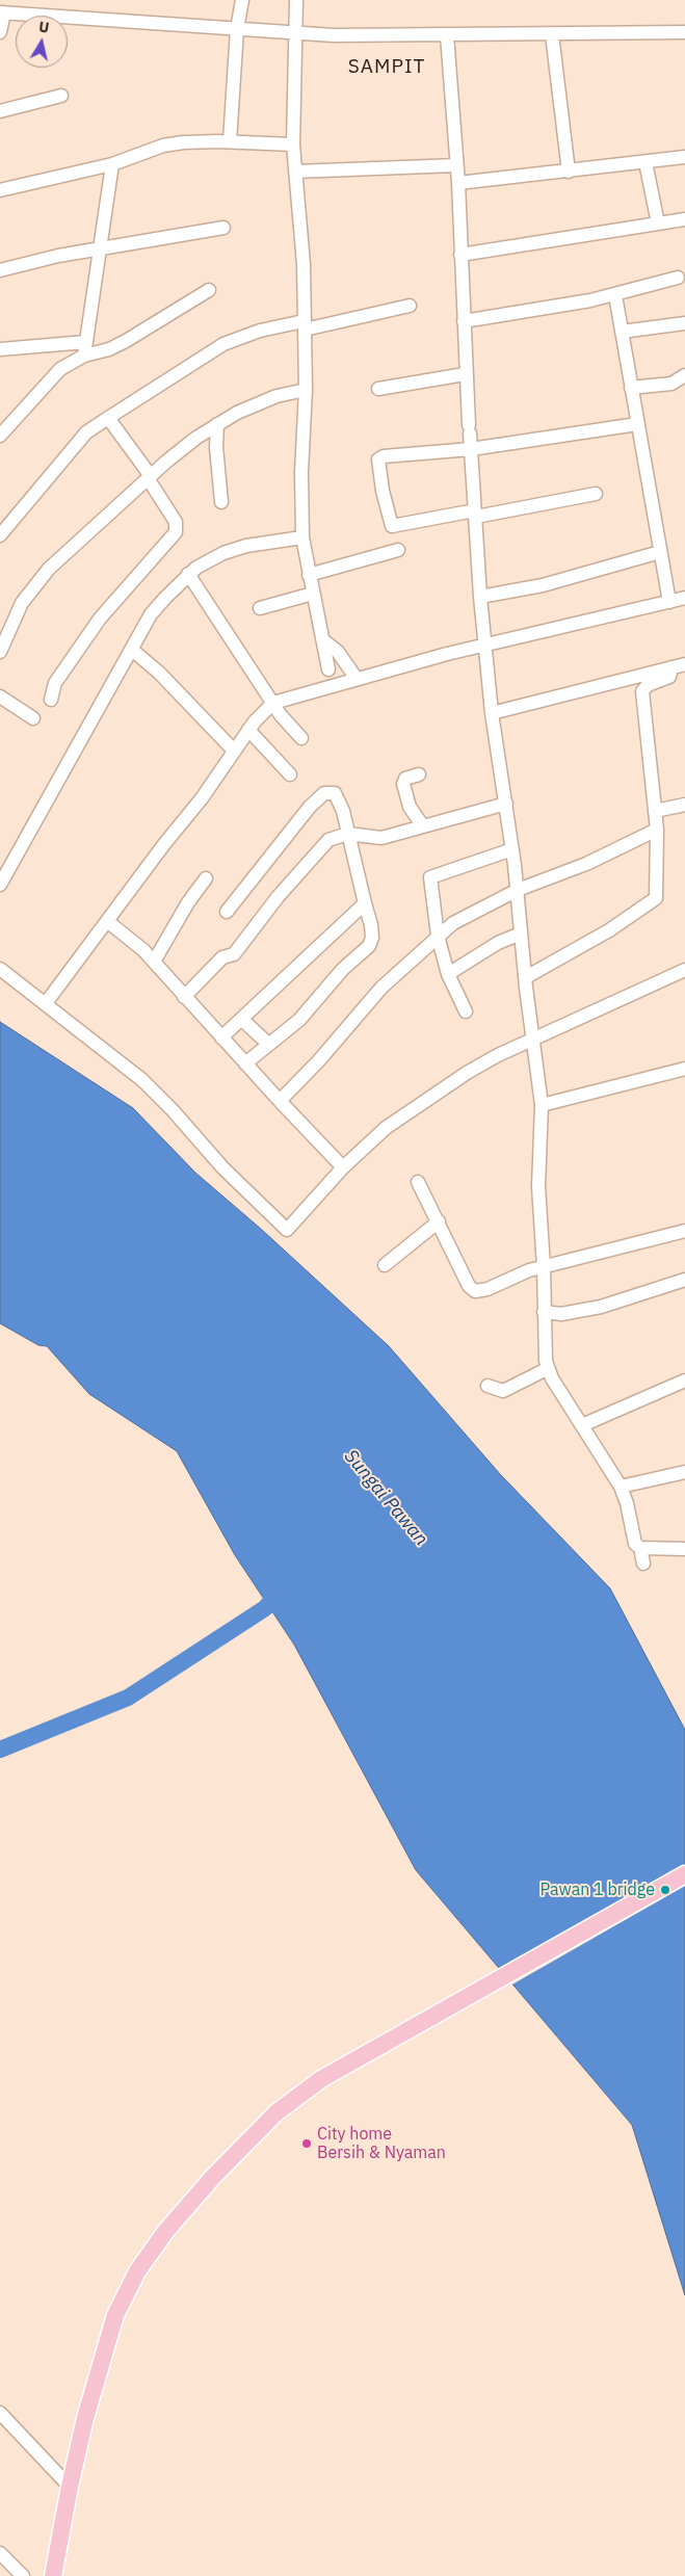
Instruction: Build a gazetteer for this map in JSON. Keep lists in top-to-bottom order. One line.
{"districts":["SAMPIT"],"water":["Sungai Pawan"],"places":["Pawan 1 bridge","City home Bersih & Nyaman"],"north":"top"}
